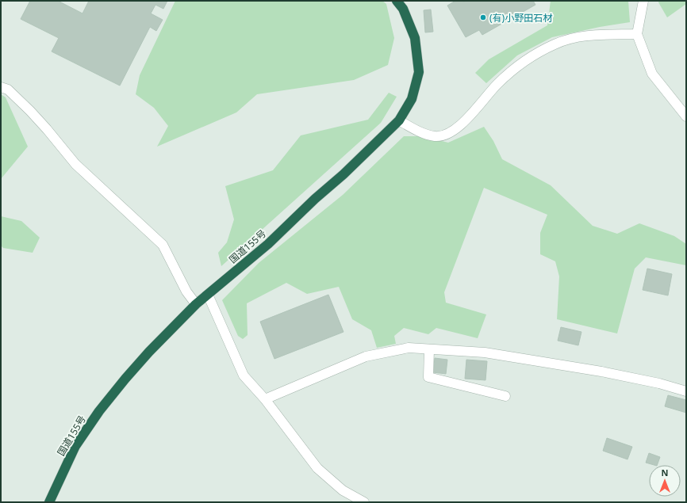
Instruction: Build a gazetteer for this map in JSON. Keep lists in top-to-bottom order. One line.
{"streets":{"highway":["国道155号"]},"places":["(有)小野田石材"],"north":"top"}
